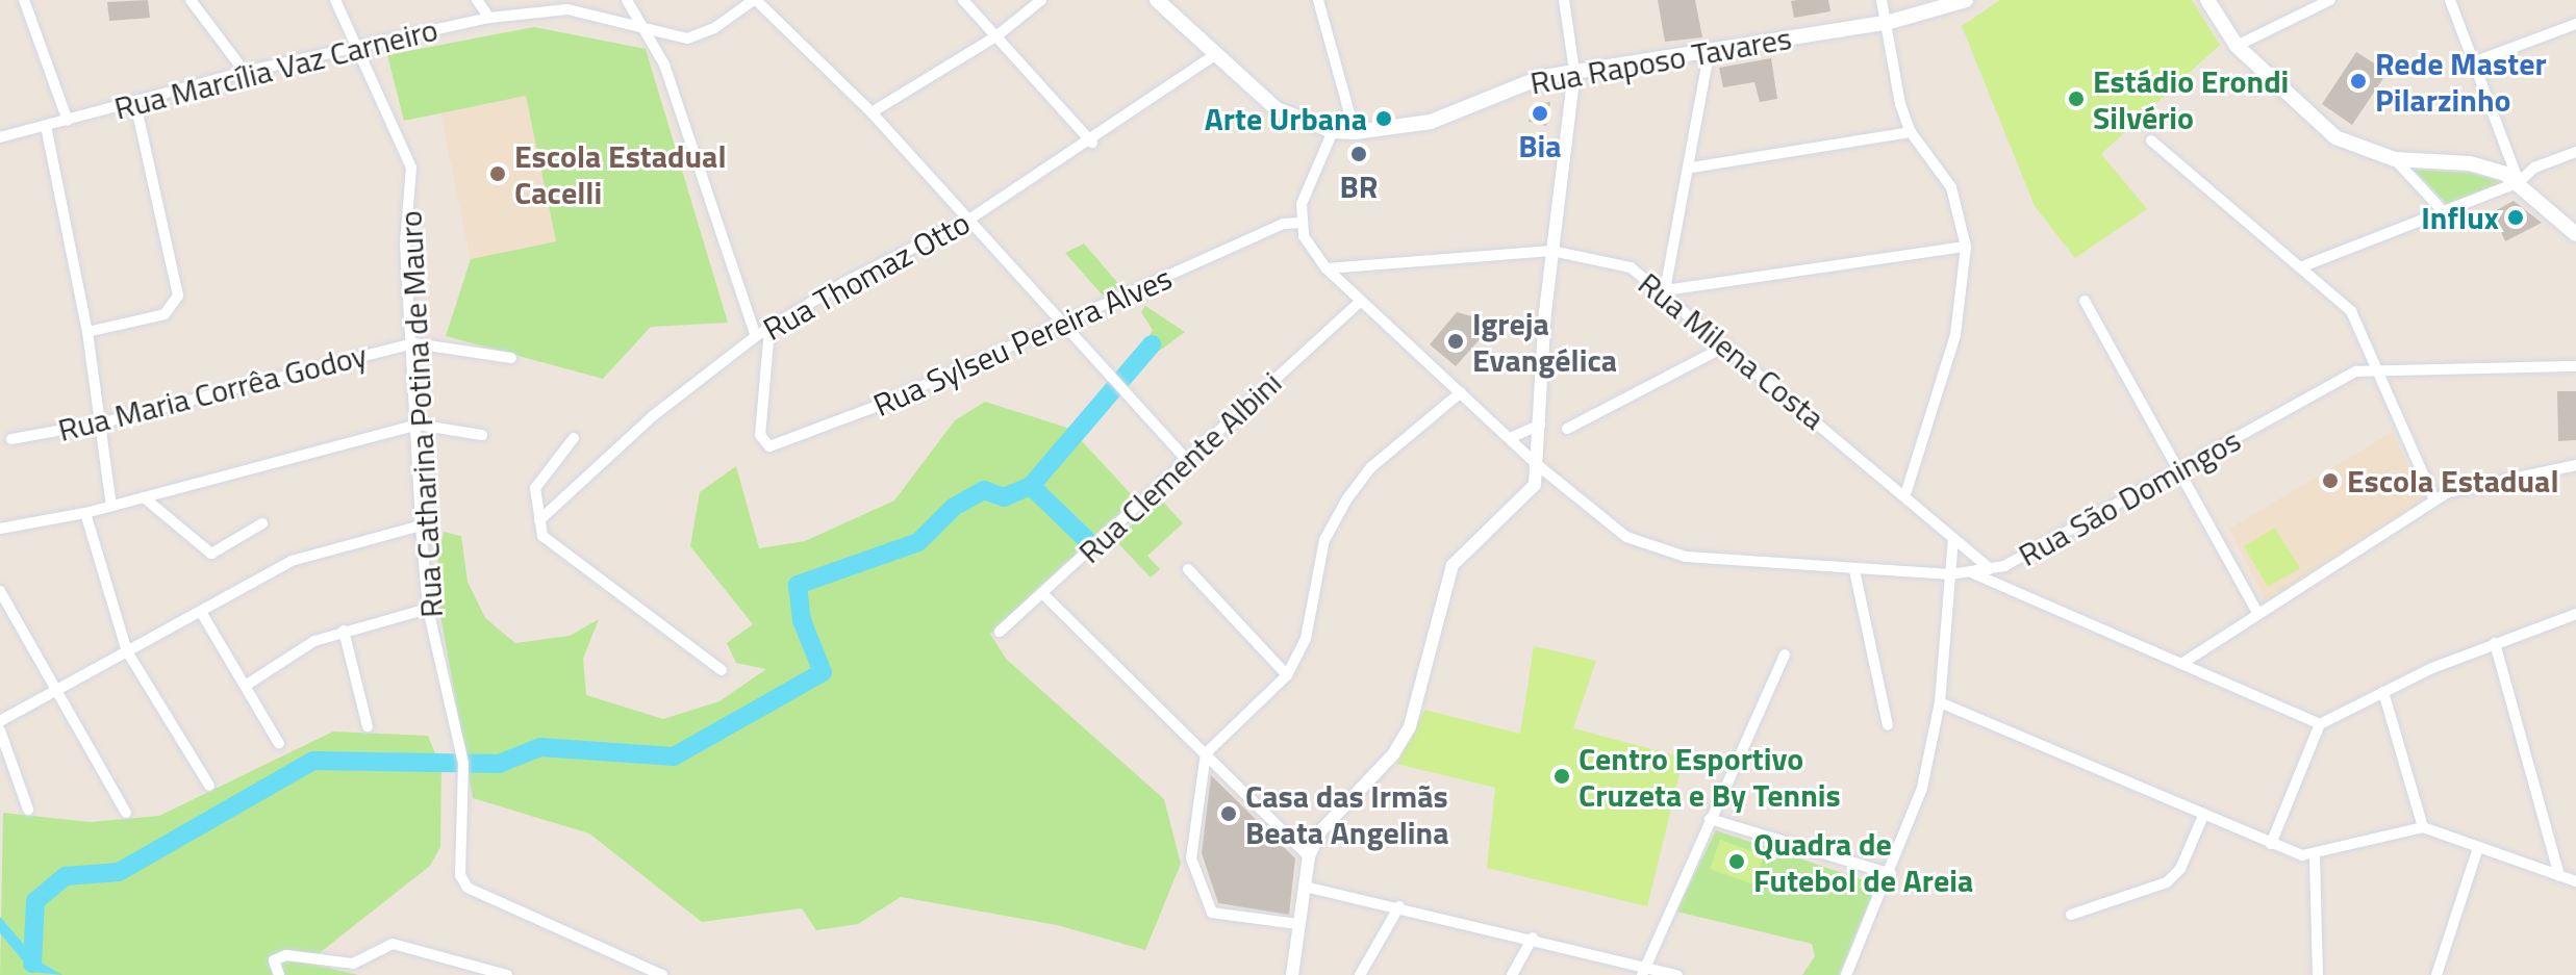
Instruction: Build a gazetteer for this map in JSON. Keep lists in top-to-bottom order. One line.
{"streets":{"main road":["Rua Raposo Tavares"],"street":["Rua Marcília Vaz Carneiro","Rua Thomaz Otto","Rua Sylseu Pereira Alves","Rua Milena Costa","Rua Maria Corrêa Godoy","Rua Catharina Potina de Mauro","Rua Clemente Albini","Rua São Domingos"]},"crossings":[["Rua Raposo Tavares","Rua Thomaz Otto"],["Rua Marcília Vaz Carneiro","Rua Catharina Potina de Mauro"],["Rua Thomaz Otto","Rua Sylseu Pereira Alves"],["Rua Sylseu Pereira Alves","Rua São Domingos"],["Rua Milena Costa","Rua São Domingos"],["Rua Maria Corrêa Godoy","Rua Catharina Potina de Mauro"],["Rua Clemente Albini","Rua São Domingos"]],"places":["Rede Master Pilarzinho","Estádio Erondi Silvério","Bia","Arte Urbana","BR","Escola Estadual Cacelli","Influx","Igreja Evangélica","Escola Estadual","Centro Esportivo Cruzeta e By Tennis","Casa das Irmãs Beata Angelina","Quadra de Futebol de Areia"]}
